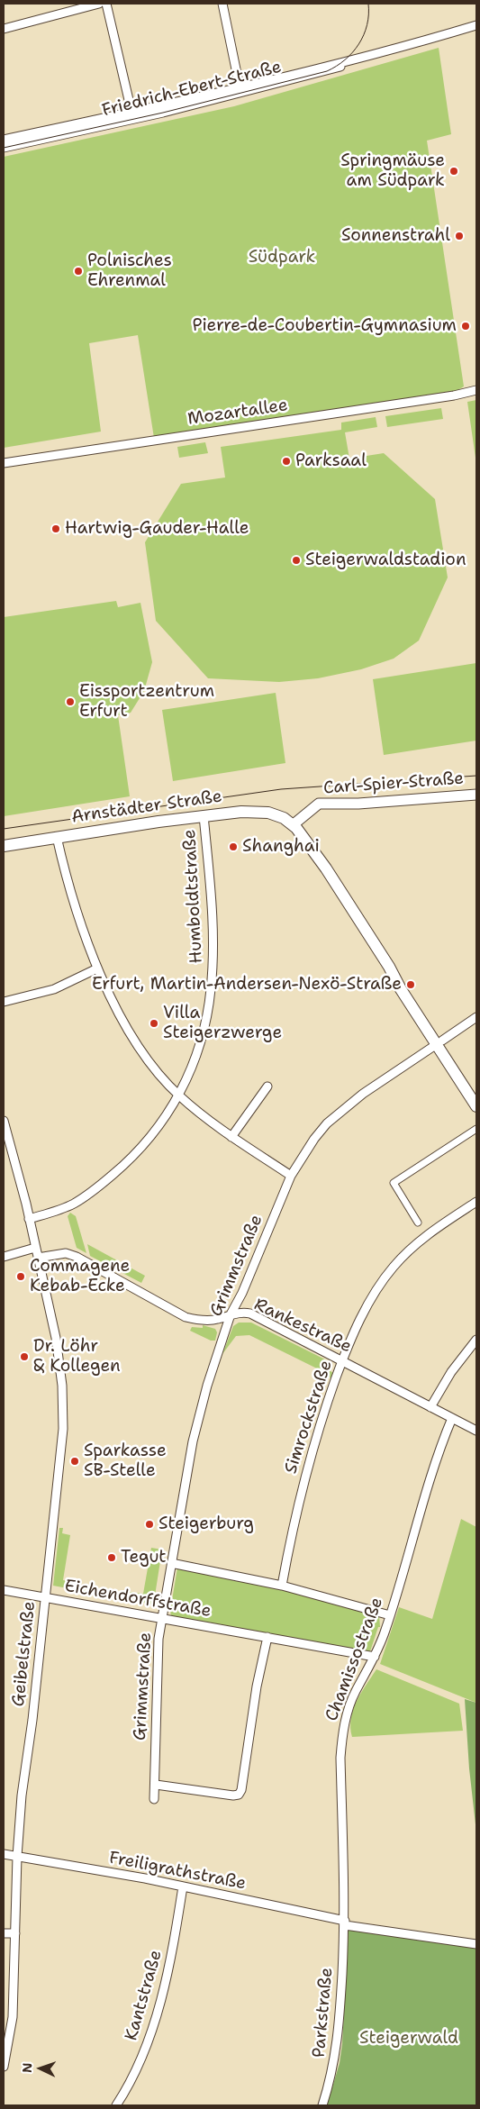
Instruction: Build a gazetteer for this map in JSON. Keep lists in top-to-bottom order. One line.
{"streets":{"main road":["Arnstädter Straße"],"street":["Friedrich-Ebert-Straße","Mozartallee","Carl-Spier-Straße","Humboldtstraße","Grimmstraße","Rankestraße","Simrockstraße","Eichendorffstraße","Geibelstraße","Chamissostraße","Freiligrathstraße","Kantstraße","Parkstraße"]},"crossings":[["Carl-Spier-Straße","Arnstädter Straße"],["Arnstädter Straße","Humboldtstraße"],["Humboldtstraße","Geibelstraße"],["Grimmstraße","Rankestraße"],["Grimmstraße","Eichendorffstraße"],["Rankestraße","Simrockstraße"],["Rankestraße","Geibelstraße"],["Rankestraße","Chamissostraße"],["Eichendorffstraße","Geibelstraße"],["Eichendorffstraße","Chamissostraße"],["Geibelstraße","Freiligrathstraße"],["Chamissostraße","Freiligrathstraße"],["Chamissostraße","Parkstraße"],["Freiligrathstraße","Kantstraße"],["Freiligrathstraße","Parkstraße"]],"parks":["Südpark","Steigerwald"],"places":["Springmäuse am Südpark","Sonnenstrahl","Polnisches Ehrenmal","Pierre-de-Coubertin-Gymnasium","Parksaal","Hartwig-Gauder-Halle","Steigerwaldstadion","Eissportzentrum Erfurt","Shanghai","Erfurt, Martin-Andersen-Nexö-Straße","Villa Steigerzwerge","Commagene Kebab-Ecke","Dr. Löhr & Kollegen","Sparkasse SB-Stelle","Steigerburg","Tegut"],"north":"left"}
